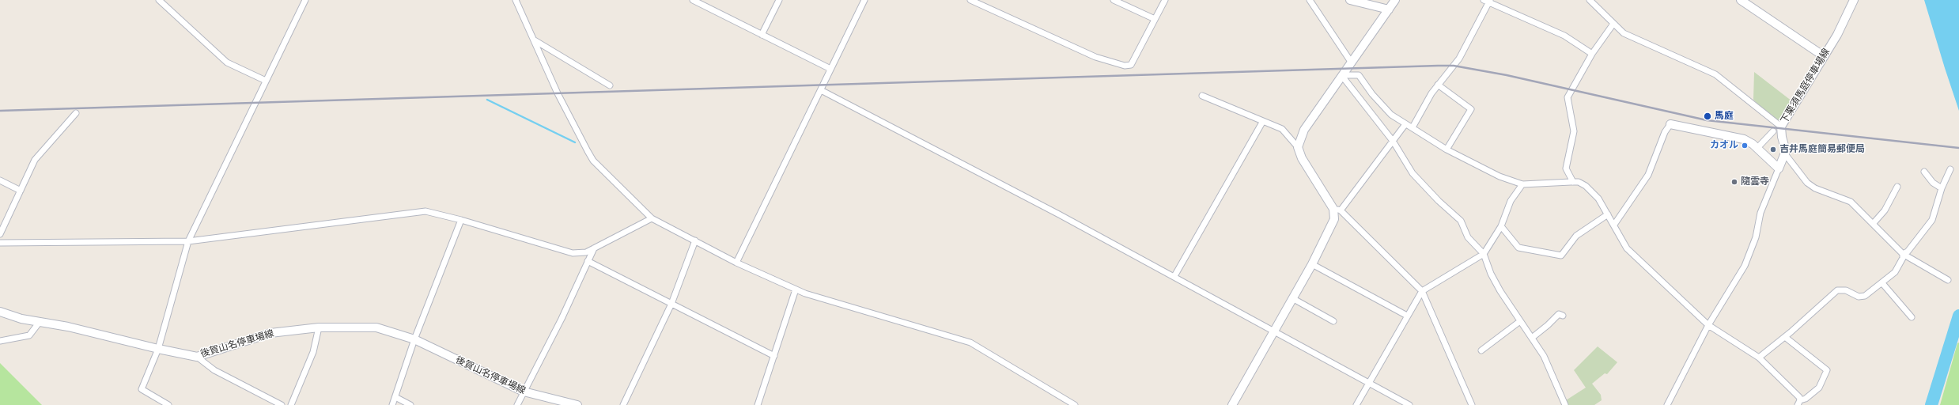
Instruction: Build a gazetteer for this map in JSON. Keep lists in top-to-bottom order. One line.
{"streets":{"main road":["下栗須馬庭停車場線","後賀山名停車場線"]},"places":["馬庭","カオル","吉井馬庭簡易郵便局","隨雲寺"]}
